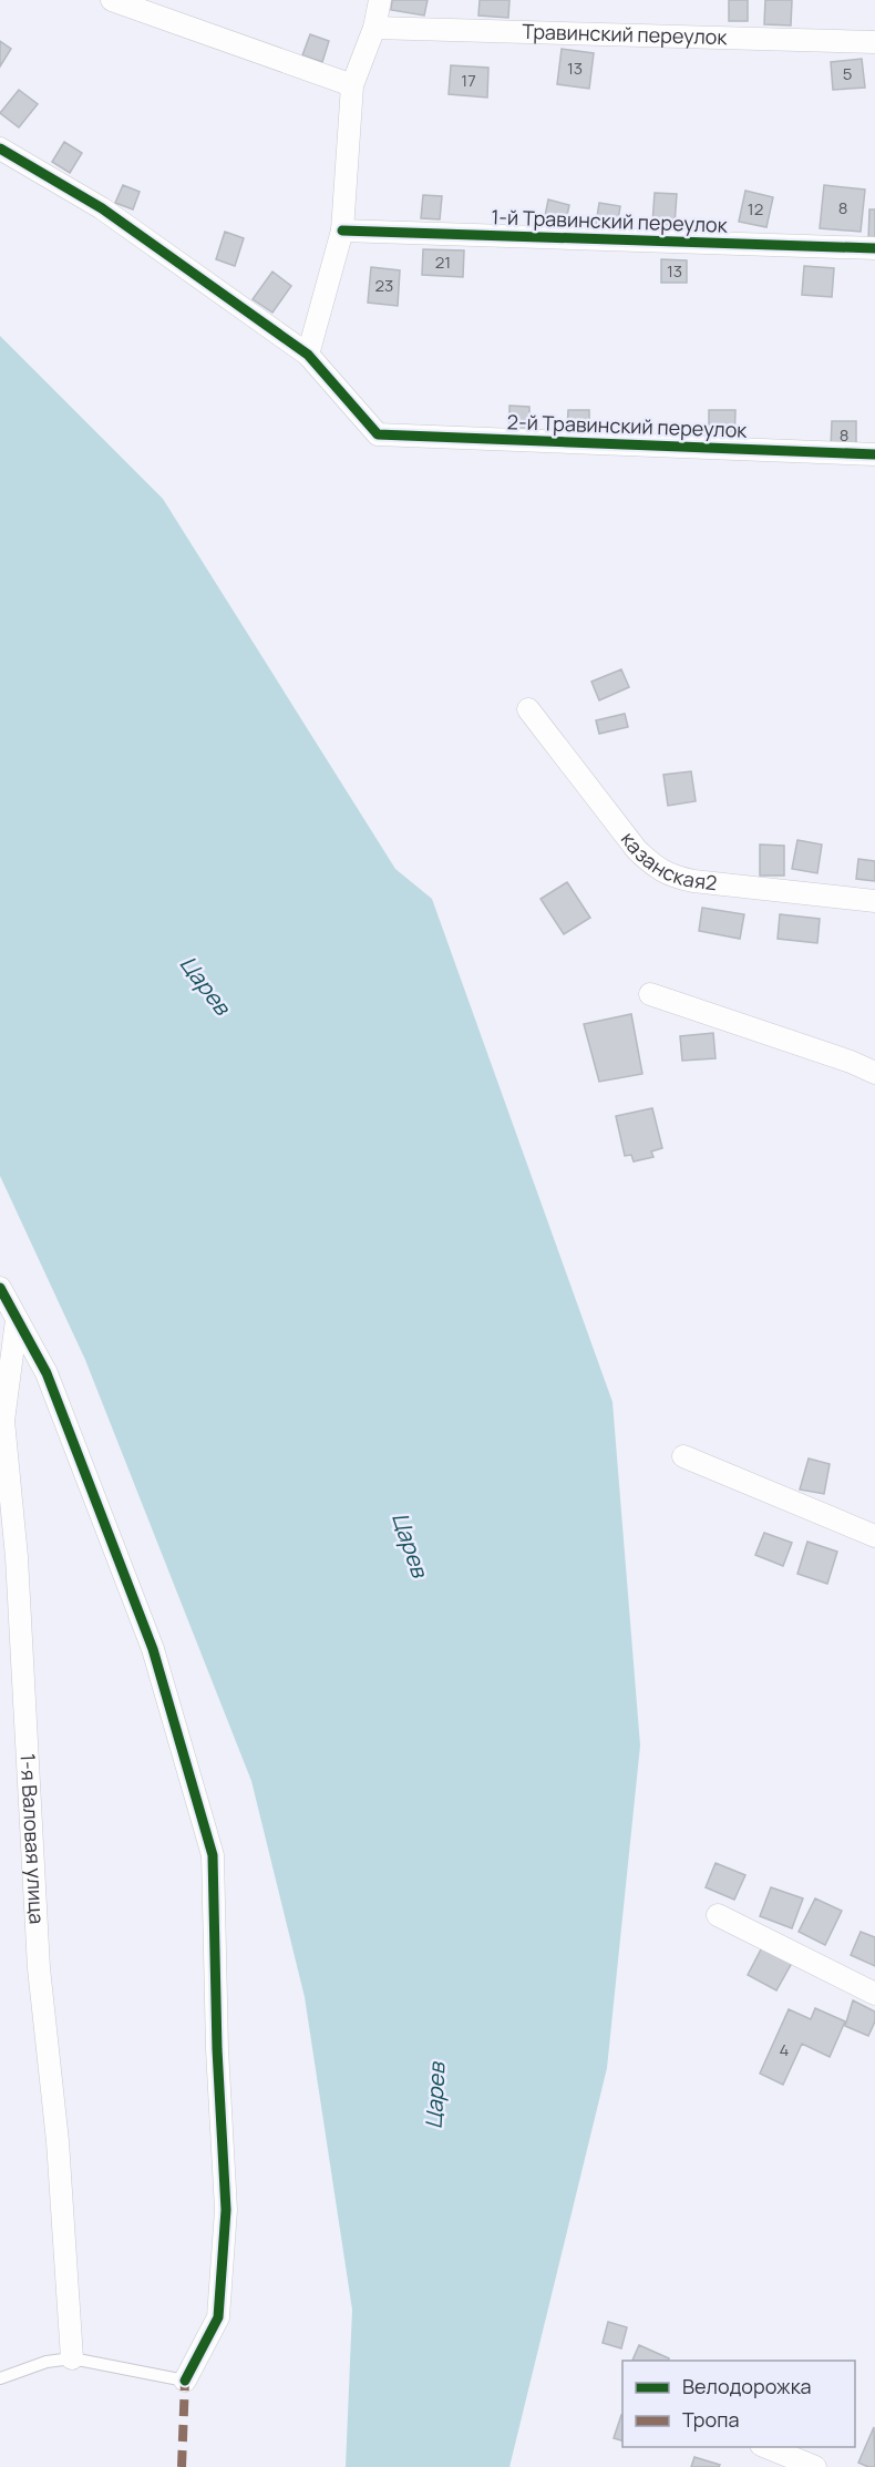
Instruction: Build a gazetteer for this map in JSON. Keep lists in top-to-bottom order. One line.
{"streets":{"street":["Травинский переулок","1-й Травинский переулок","2-й Травинский переулок","казанская2","1-я Валовая улица"]},"water":["Царев"],"house_numbers":["13","5","17","8","12","21","13","23","8","4"],"legend":["Велодорожка","Тропа"]}
